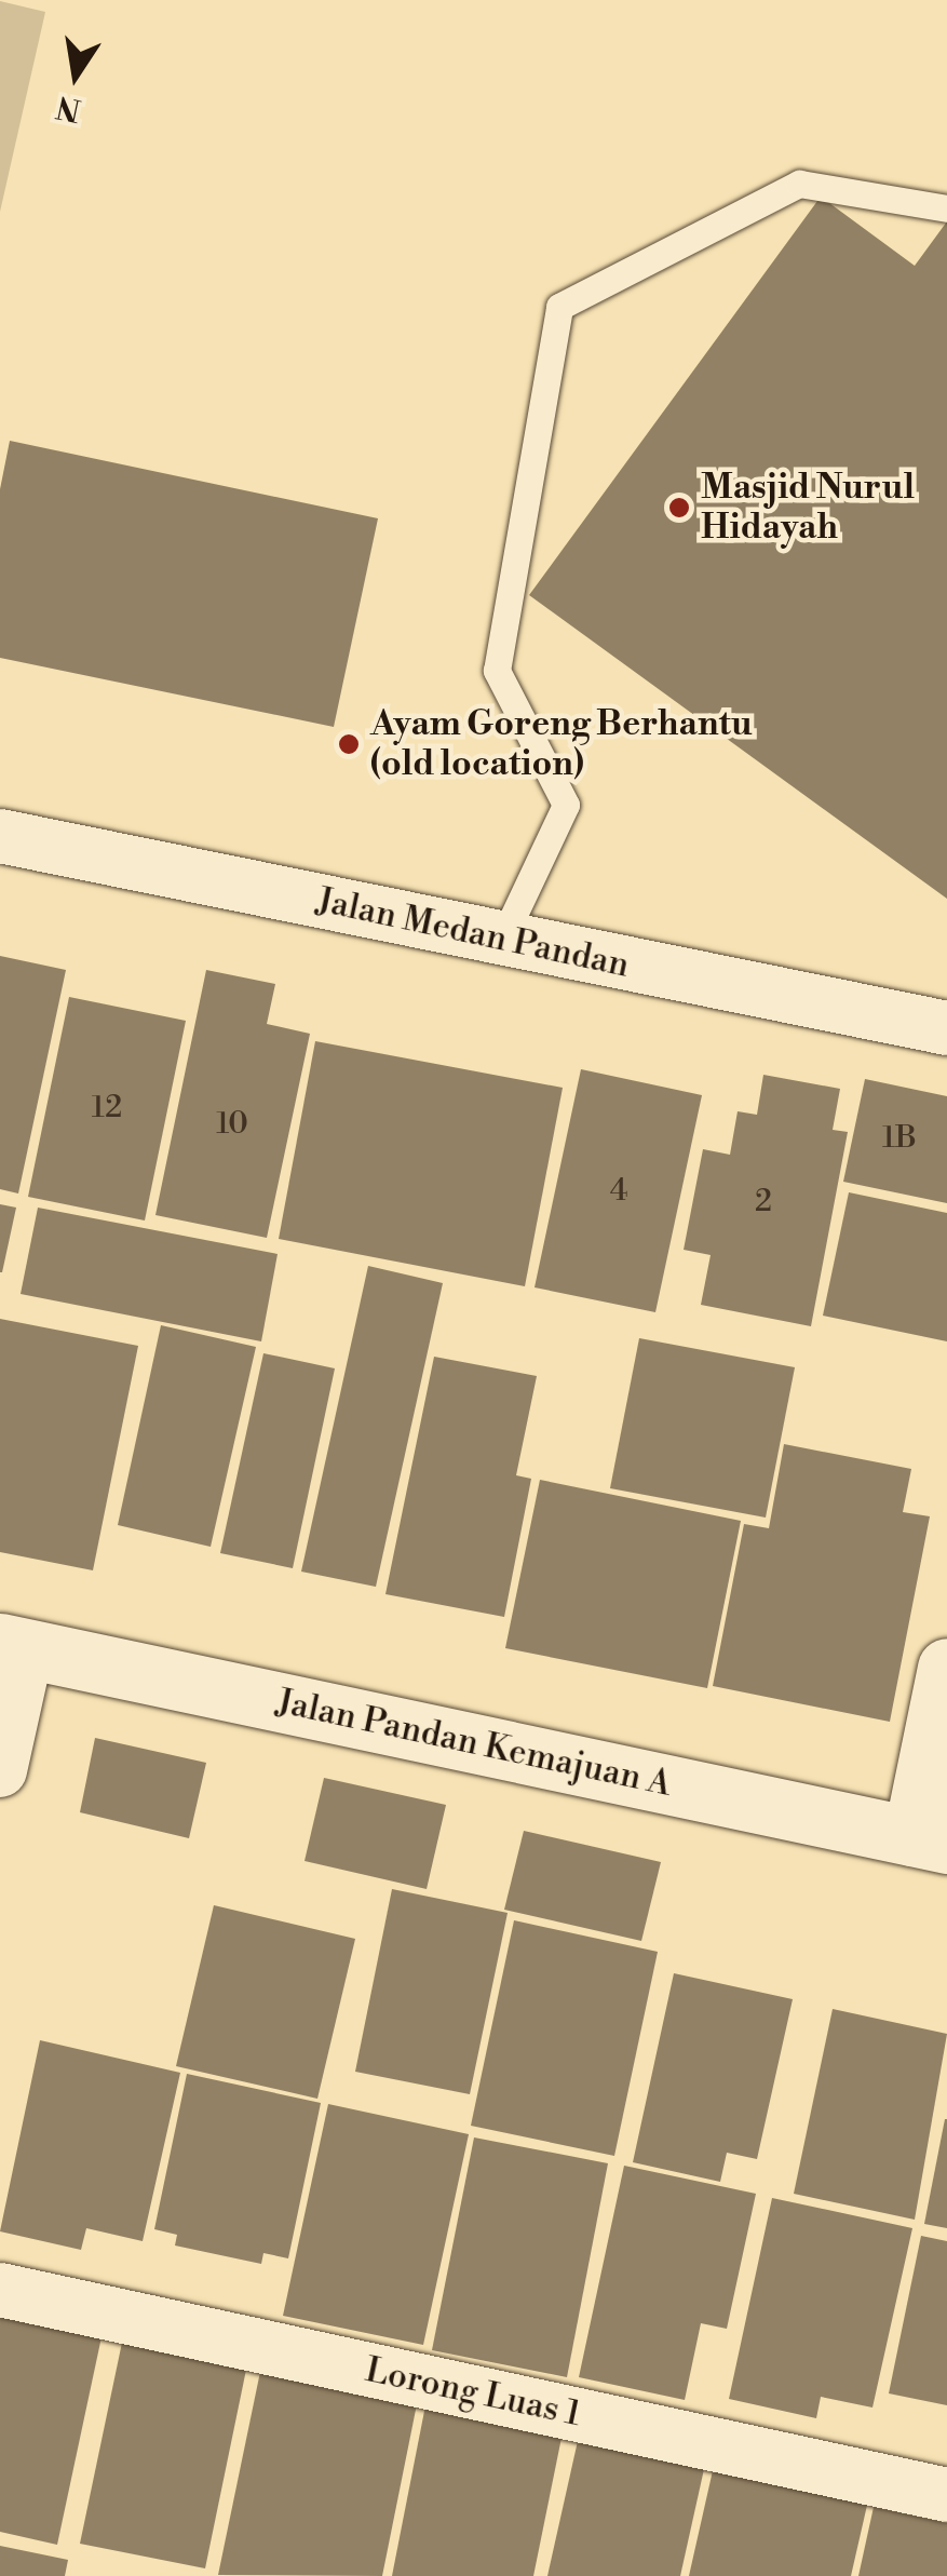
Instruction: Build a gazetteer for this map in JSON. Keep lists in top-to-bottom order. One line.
{"streets":{"street":["Jalan Medan Pandan","Jalan Pandan Kemajuan A","Lorong Luas 1"]},"places":["Masjid Nurul Hidayah","Ayam Goreng Berhantu (old location)"],"house_numbers":["12","10","1B","4","2"],"north":"bottom"}
